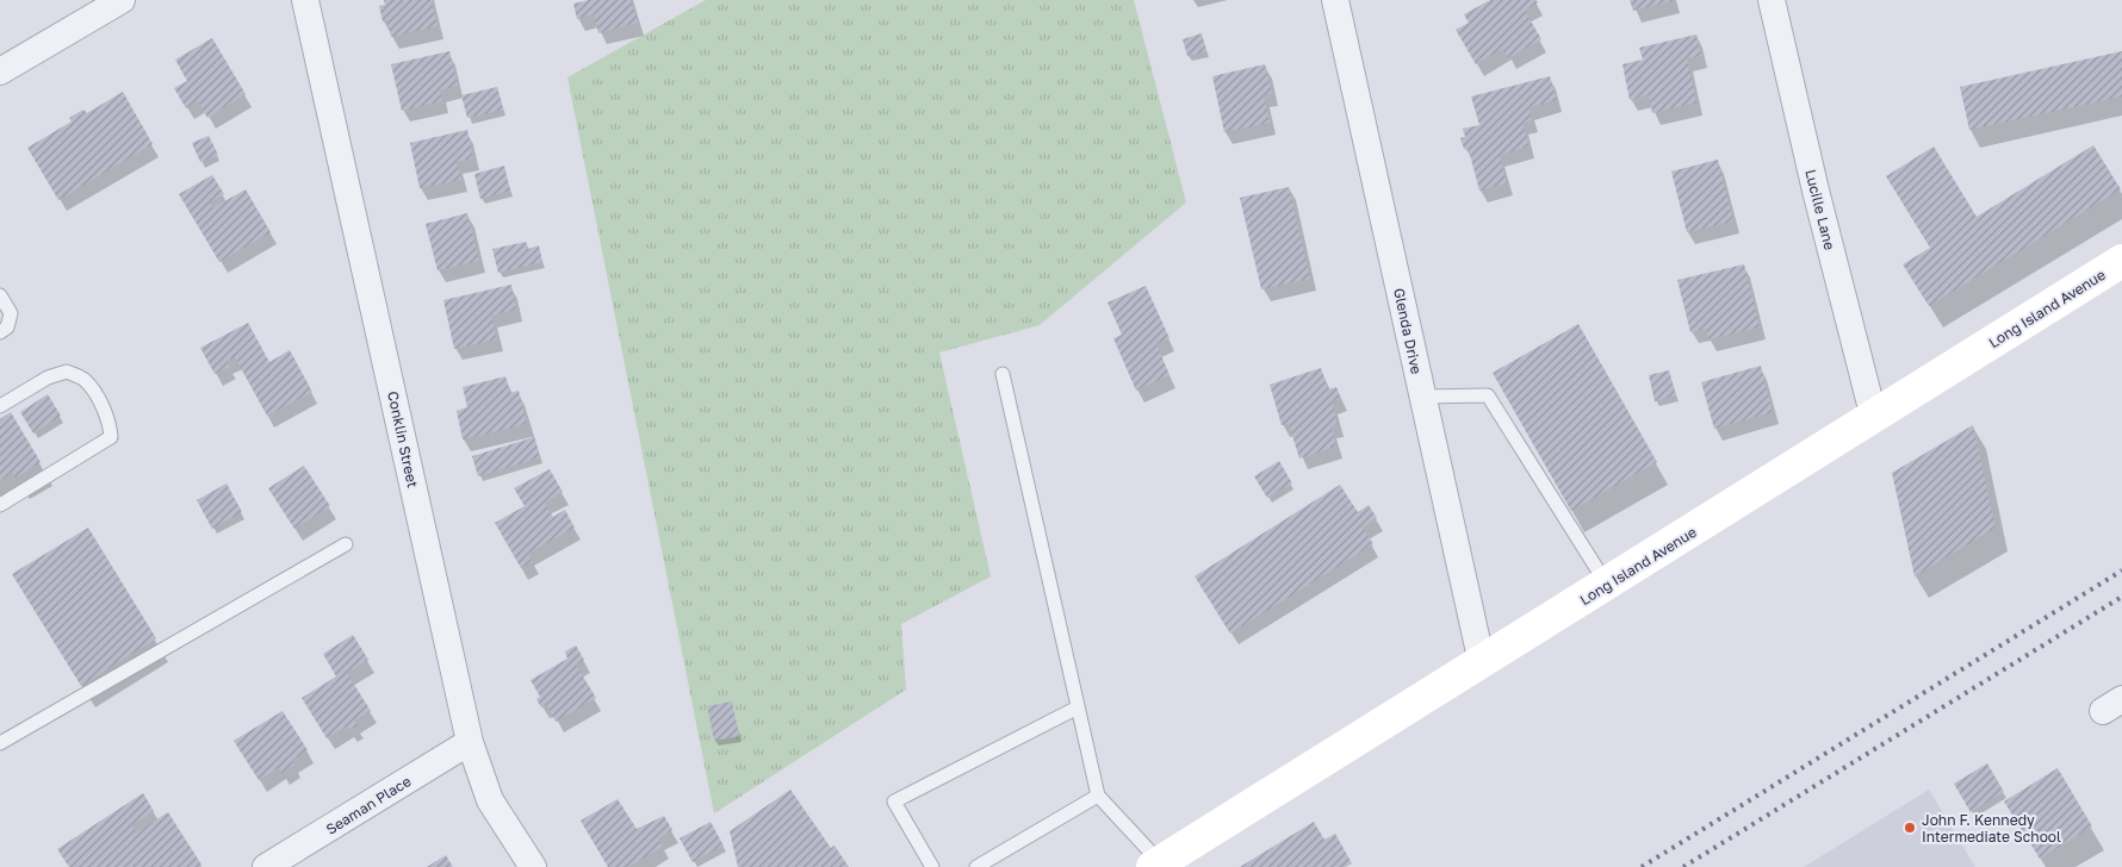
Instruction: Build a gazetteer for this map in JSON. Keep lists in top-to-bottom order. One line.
{"streets":{"street":["Lucille Lane","Long Island Avenue","Glenda Drive","Conklin Street","Seaman Place"]},"crossings":[["Lucille Lane","Long Island Avenue"],["Long Island Avenue","Glenda Drive"],["Conklin Street","Seaman Place"]],"places":["John F. Kennedy Intermediate School"]}
